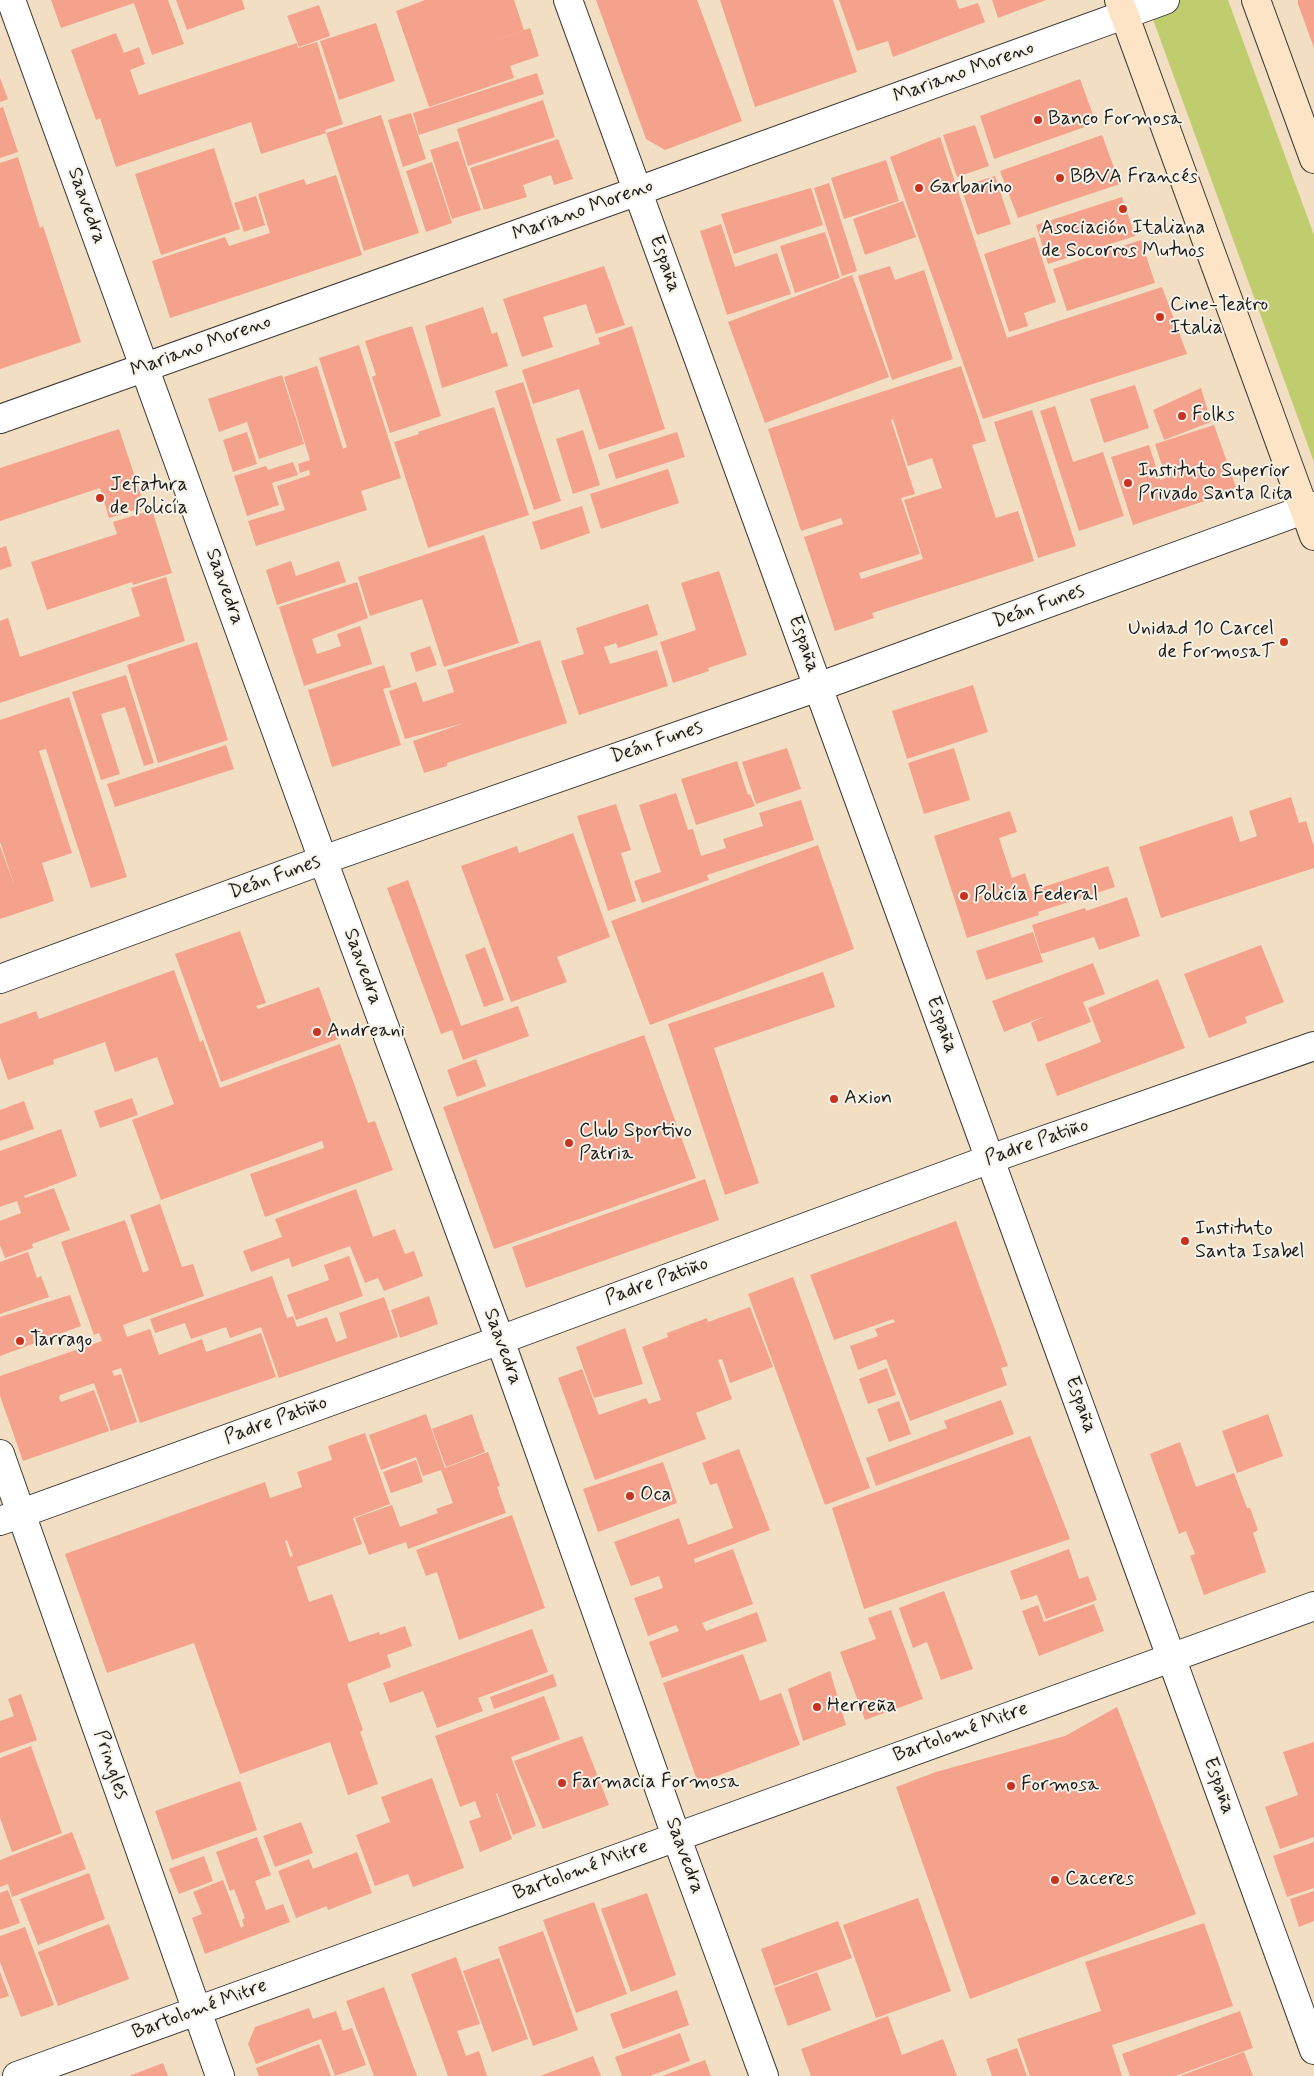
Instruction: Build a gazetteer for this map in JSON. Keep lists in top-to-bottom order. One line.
{"streets":{"street":["Mariano Moreno","Saavedra","España","Deán Funes","Padre Patiño","Bartolomé Mitre","Pringles"]},"crossings":[["Mariano Moreno","Saavedra"],["Mariano Moreno","España"],["Saavedra","Deán Funes"],["Saavedra","Padre Patiño"],["Saavedra","Bartolomé Mitre"],["España","Deán Funes"],["España","Padre Patiño"],["España","Bartolomé Mitre"],["Padre Patiño","Pringles"],["Bartolomé Mitre","Pringles"]],"places":["Banco Formosa","BBVA Francés","Garbarino","Asociación Italiana de Socorros Mutuos","Cine-Teatro Italia","Folks","Instituto Superior Privado Santa Rita","Jefatura de Policía","Unidad 10 Carcel de FormosaT","Policía Federal","Andreani","Axion","Club Sportivo Patria","Instituto Santa Isabel","Tarrago","Oca","Herreña","Farmacia Formosa","Formosa","Caceres"]}
